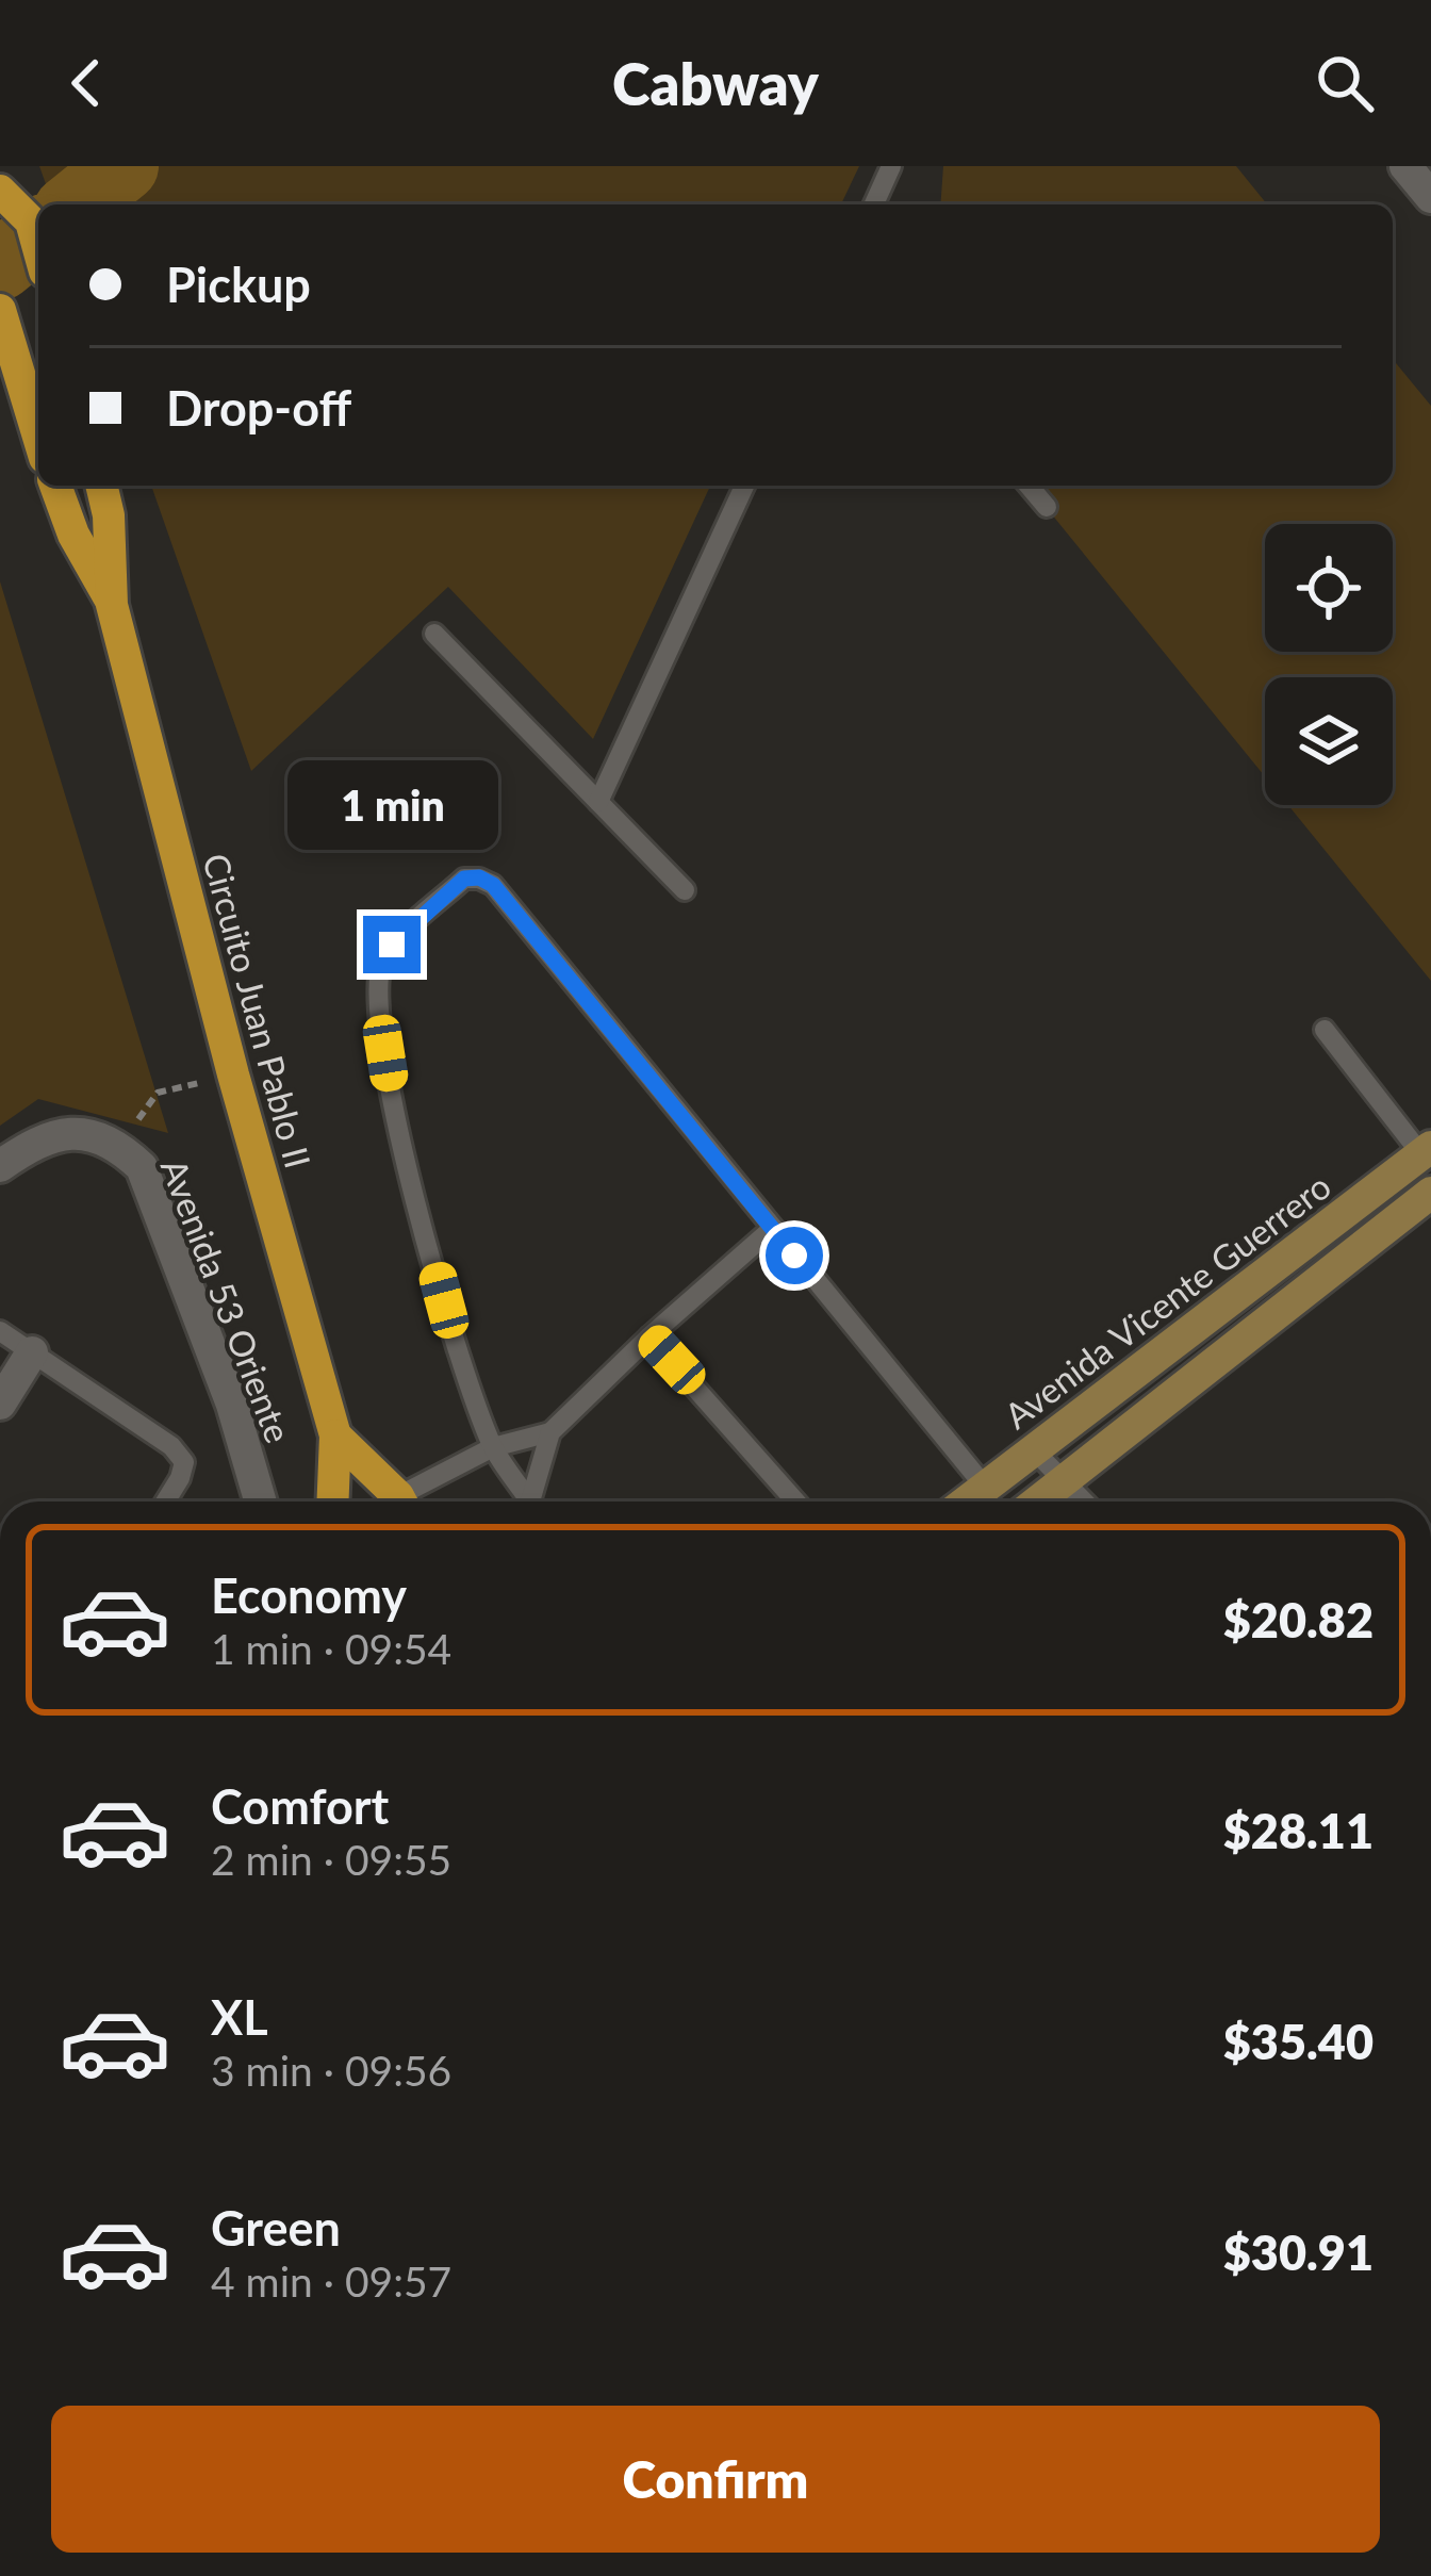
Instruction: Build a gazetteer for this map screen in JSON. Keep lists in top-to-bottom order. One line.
{"streets":{"main road":["Circuito Juan Pablo II","Avenida Vicente Guerrero"],"street":["Avenida 53 Oriente"]},"page":{"header":"Cabway","banner":["Pickup","Drop-off"],"bubble":"1 min","list":[{"name":"Economy","note":"1 min · 09:54","value":"$20.82"},{"name":"Comfort","note":"2 min · 09:55","value":"$28.11"},{"name":"XL","note":"3 min · 09:56","value":"$35.40"},{"name":"Green","note":"4 min · 09:57","value":"$30.91"}],"buttons":"Confirm"}}
